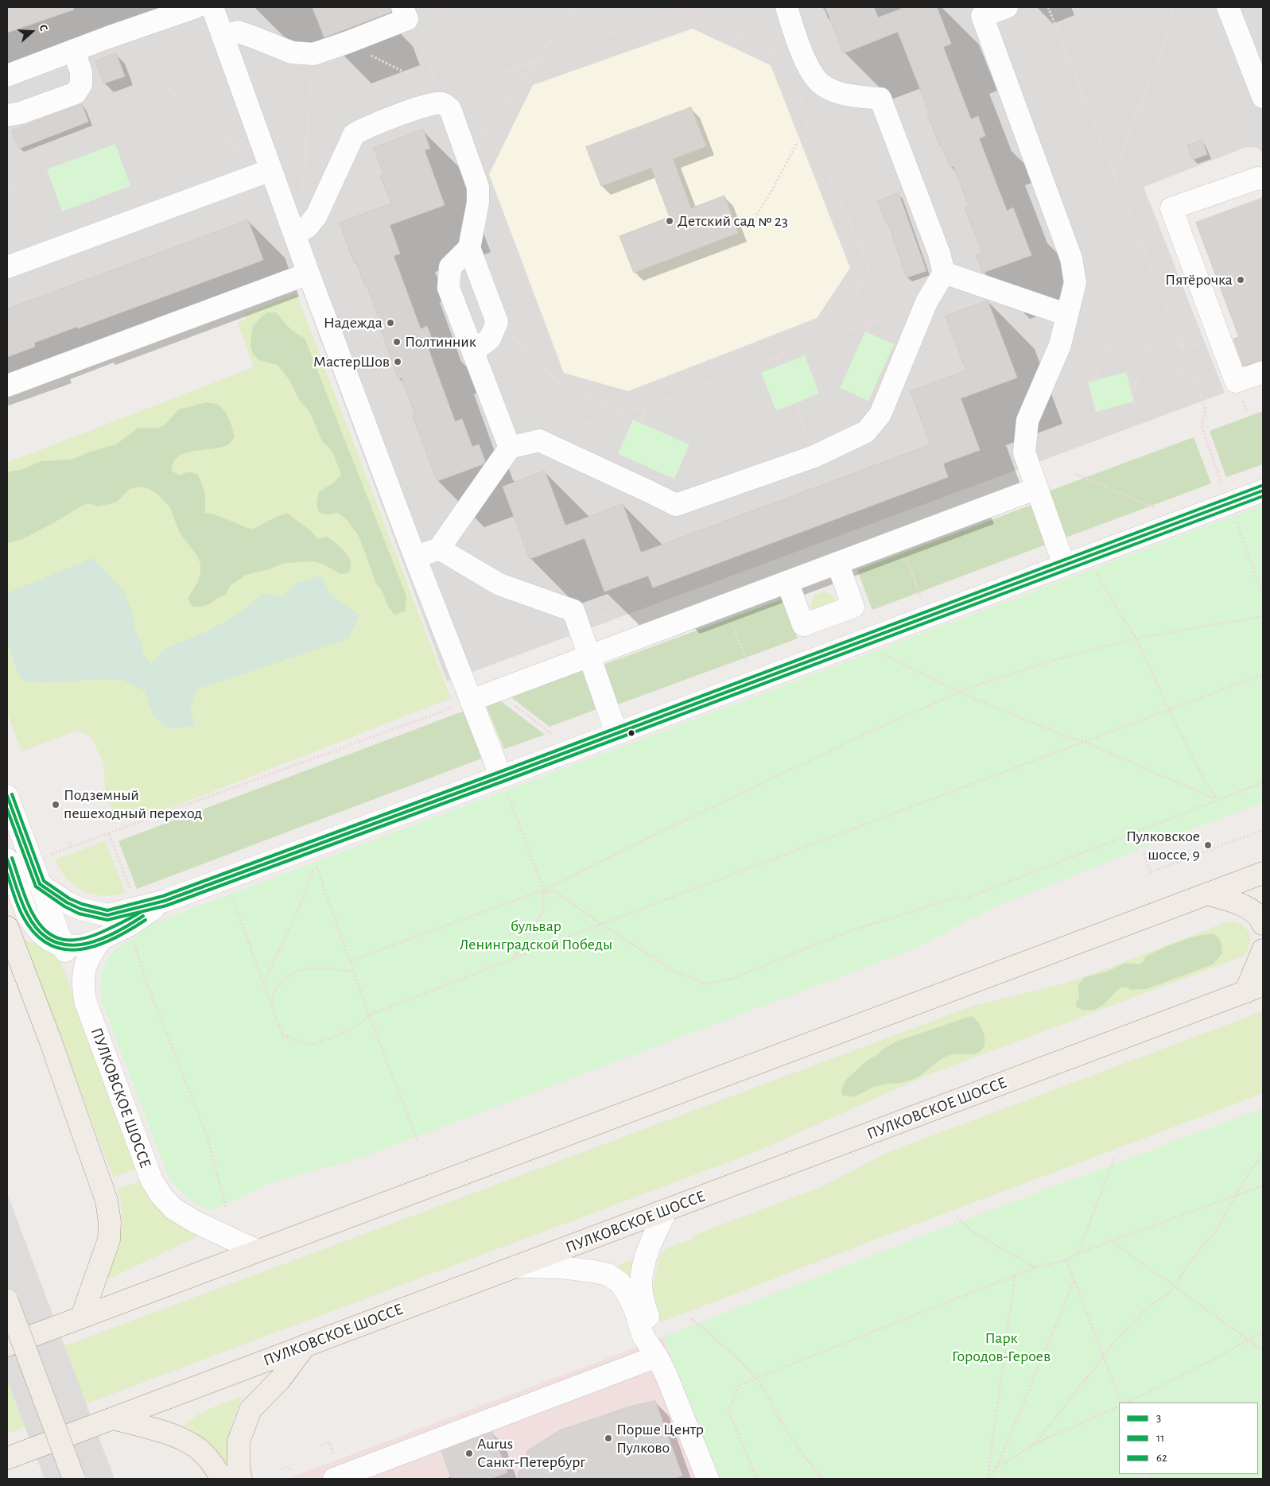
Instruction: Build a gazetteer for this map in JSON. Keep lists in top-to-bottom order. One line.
{"streets":{"main road":["ПУЛКОВСКОЕ ШОССЕ"]},"parks":["бульвар Ленинградской Победы","Парк Городов-Героев"],"places":["Детский сад № 23","Пятёрочка","Надежда","Полтинник","МастерШов","Подземный пешеходный переход","Пулковское шоссе, 9","Порше Центр Пулково","Aurus Санкт-Петербург"],"lines":["transit line 62","transit line 3","transit line 11"],"legend":["3","11","62"],"north":"right"}
